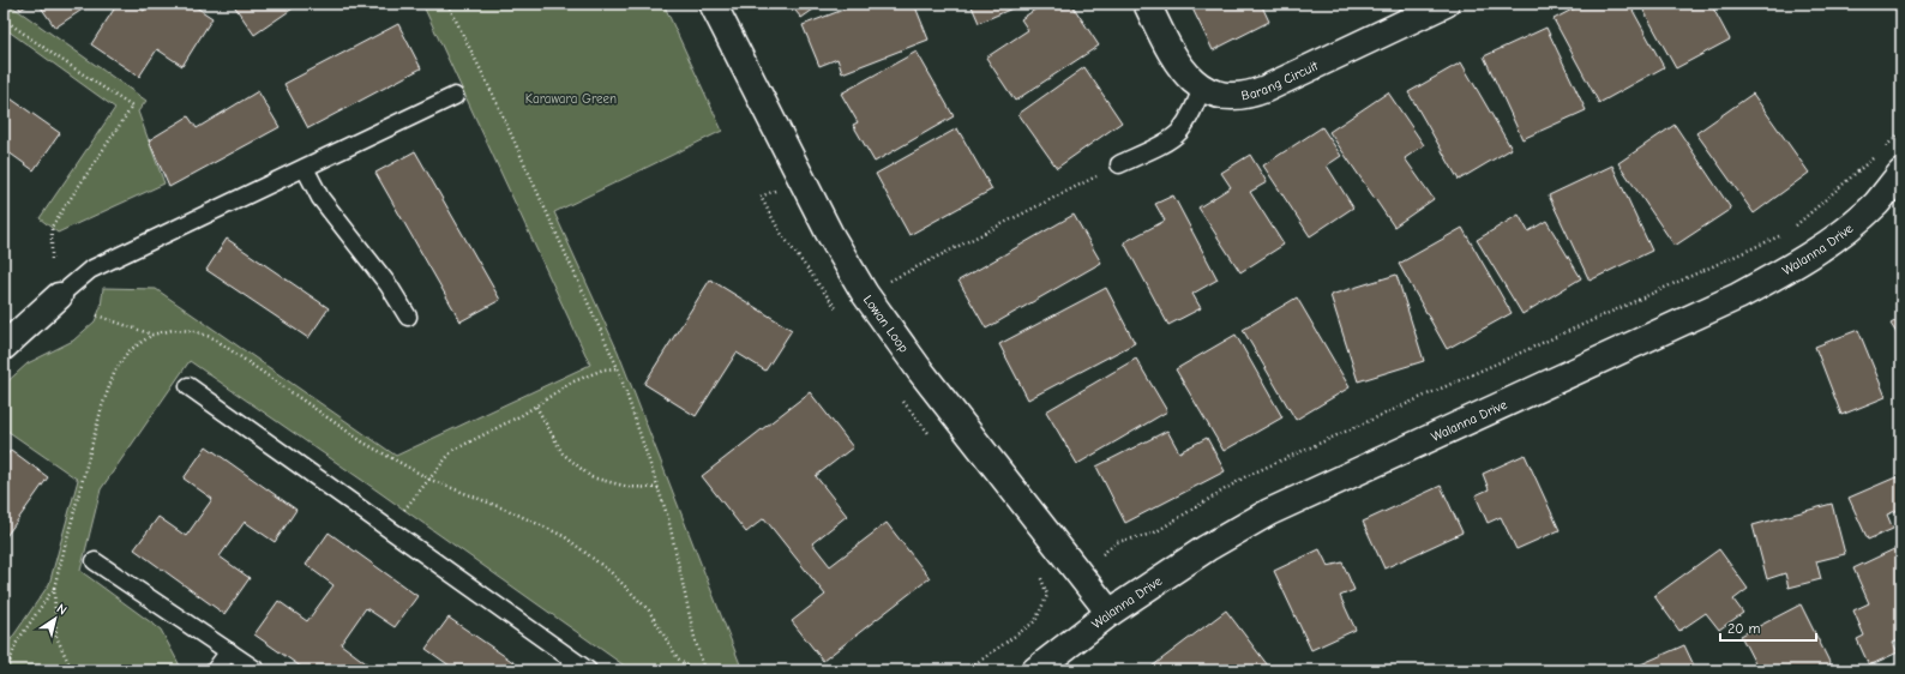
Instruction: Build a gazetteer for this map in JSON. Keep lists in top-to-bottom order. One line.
{"streets":{"street":["Barang Circuit","Walanna Drive","Lowan Loop"]},"crossings":[["Walanna Drive","Lowan Loop"]],"parks":["Karawara Green"],"scale_bar":"20 m","north":"top right"}
